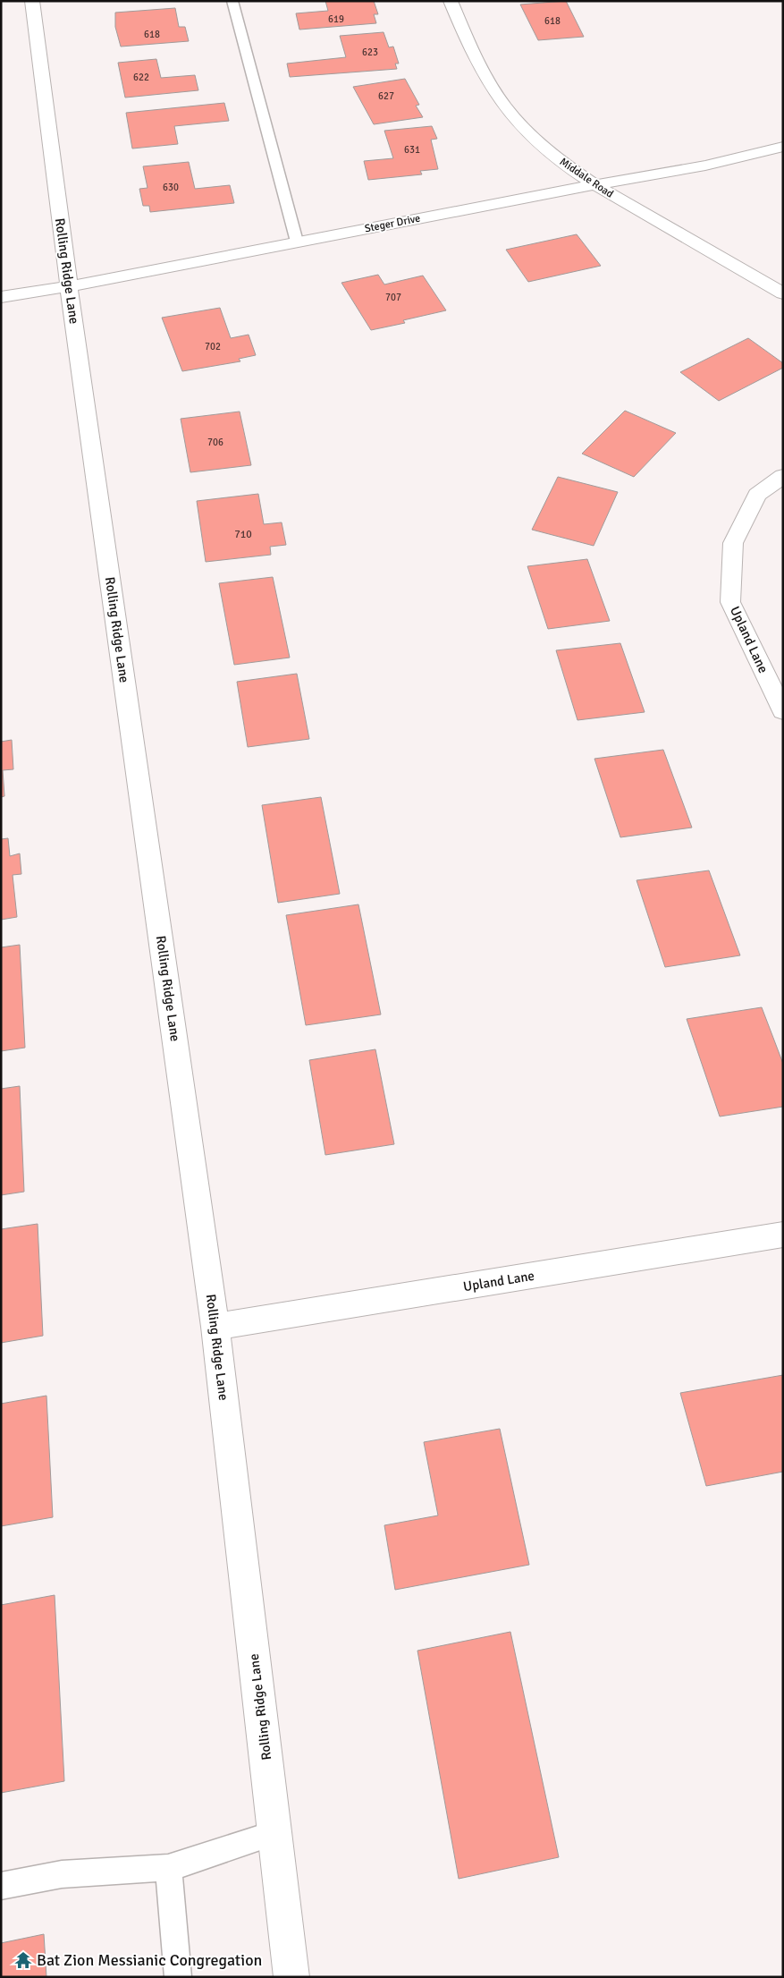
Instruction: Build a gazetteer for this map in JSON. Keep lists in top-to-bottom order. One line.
{"streets":{"street":["Middale Road","Steger Drive","Rolling Ridge Lane","Upland Lane"]},"crossings":[["Middale Road","Steger Drive"],["Steger Drive","Rolling Ridge Lane"],["Rolling Ridge Lane","Upland Lane"]],"places":{"temple":["Bat Zion Messianic Congregation"]},"house_numbers":["619","618","618","623","622","627","631","630","707","702","706","710"]}
